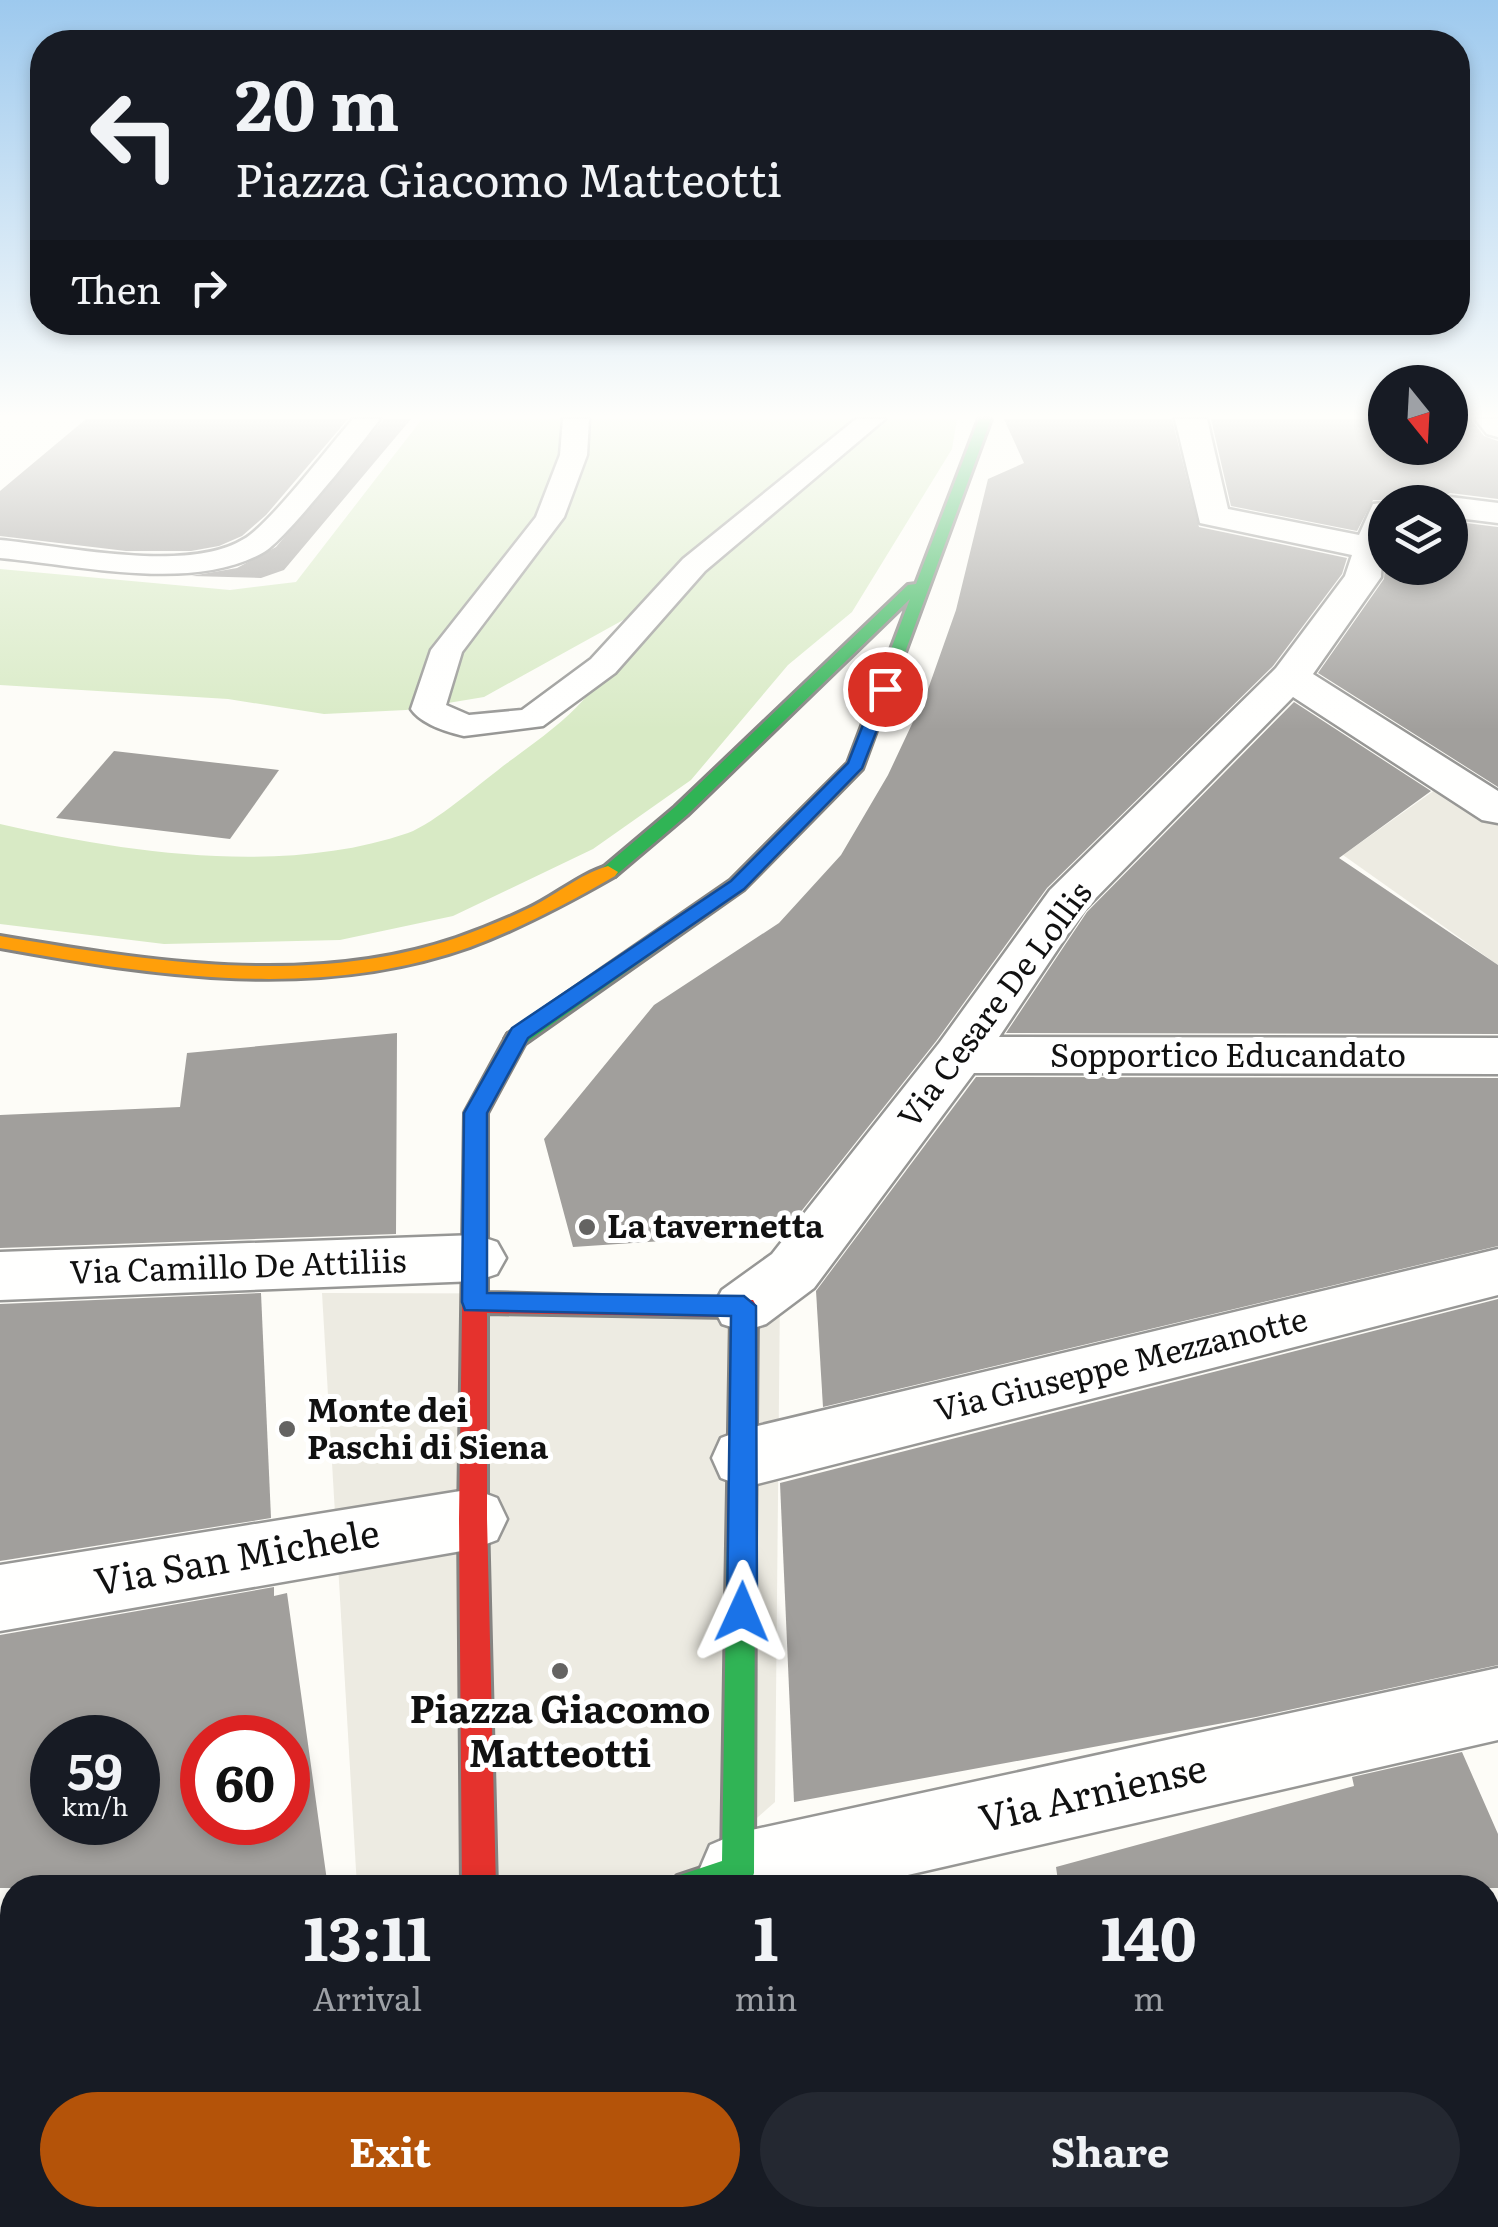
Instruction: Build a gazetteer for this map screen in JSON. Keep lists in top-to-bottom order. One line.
{"streets":{"street":["Via Cesare De Lollis","Sopportico Educandato","Via Camillo De Attiliis","Via Giuseppe Mezzanotte","Via San Michele","Via Arniense"]},"crossings":[["Via Cesare De Lollis","Sopportico Educandato"]],"places":["La tavernetta","Monte dei Paschi di Siena","Piazza Giacomo Matteotti"],"north":"bottom","page":{"turn":["20 m","Piazza Giacomo Matteotti"],"then":"Then","speed":"59 km/h","limit":"60","eta":["13:11","Arrival","1","min","140","m"],"buttons":["Exit","Share"]}}
